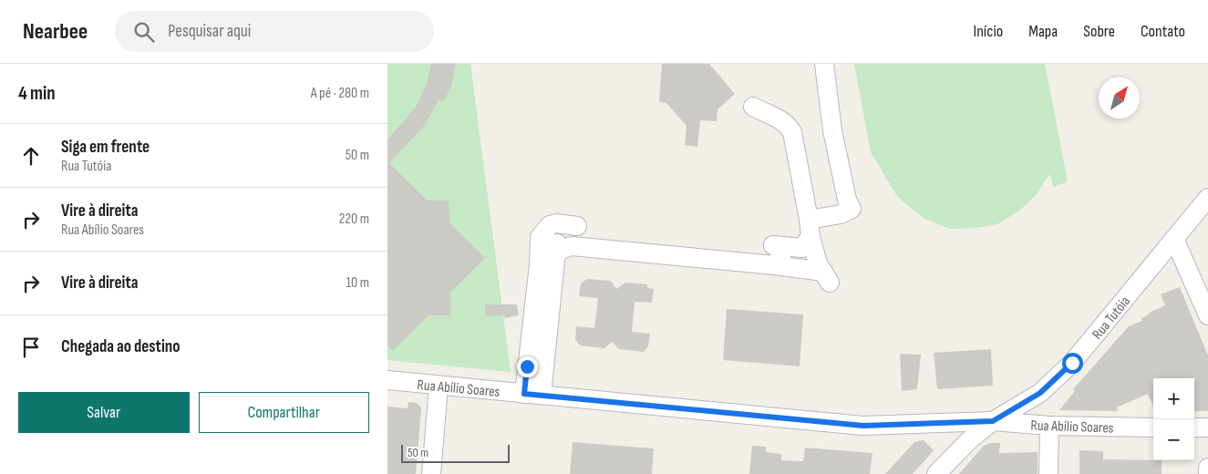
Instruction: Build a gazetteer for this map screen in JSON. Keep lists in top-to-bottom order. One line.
{"streets":{"street":["Rua Tutóia","Rua Abílio Soares"]},"crossings":[["Rua Tutóia","Rua Abílio Soares"]],"scale_bar":"50 m","north":"top right","page":{"header":"Nearbee","search":"Pesquisar aqui","nav":["Início","Mapa","Sobre","Contato"],"heading":["4 min","A pé · 280 m"],"list":[["Siga em frente","Rua Tutóia","50 m"],["Vire à direita","Rua Abílio Soares","220 m"],["Vire à direita","10 m"],"Chegada ao destino"],"buttons":["Salvar","Compartilhar"],"map_buttons":["+","−"],"scale":"50 m"}}
